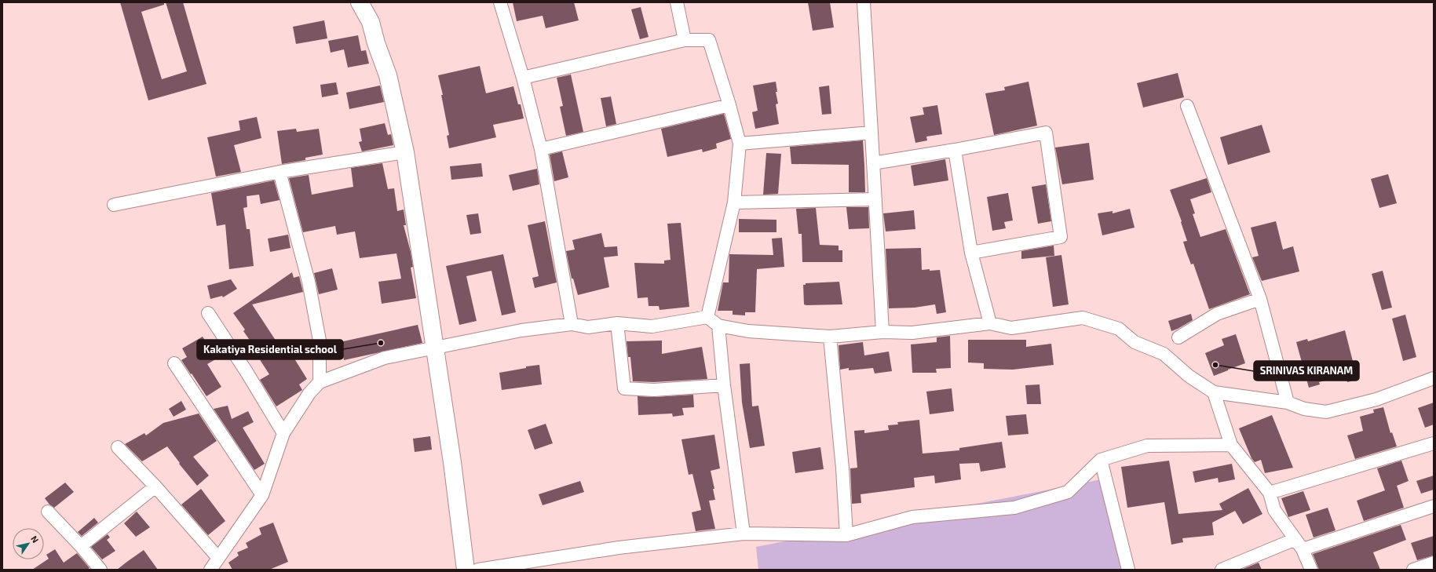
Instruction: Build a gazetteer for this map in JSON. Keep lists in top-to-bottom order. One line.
{"places":["Kakatiya Residential school","SRINIVAS KIRANAM"],"north":"top right"}
